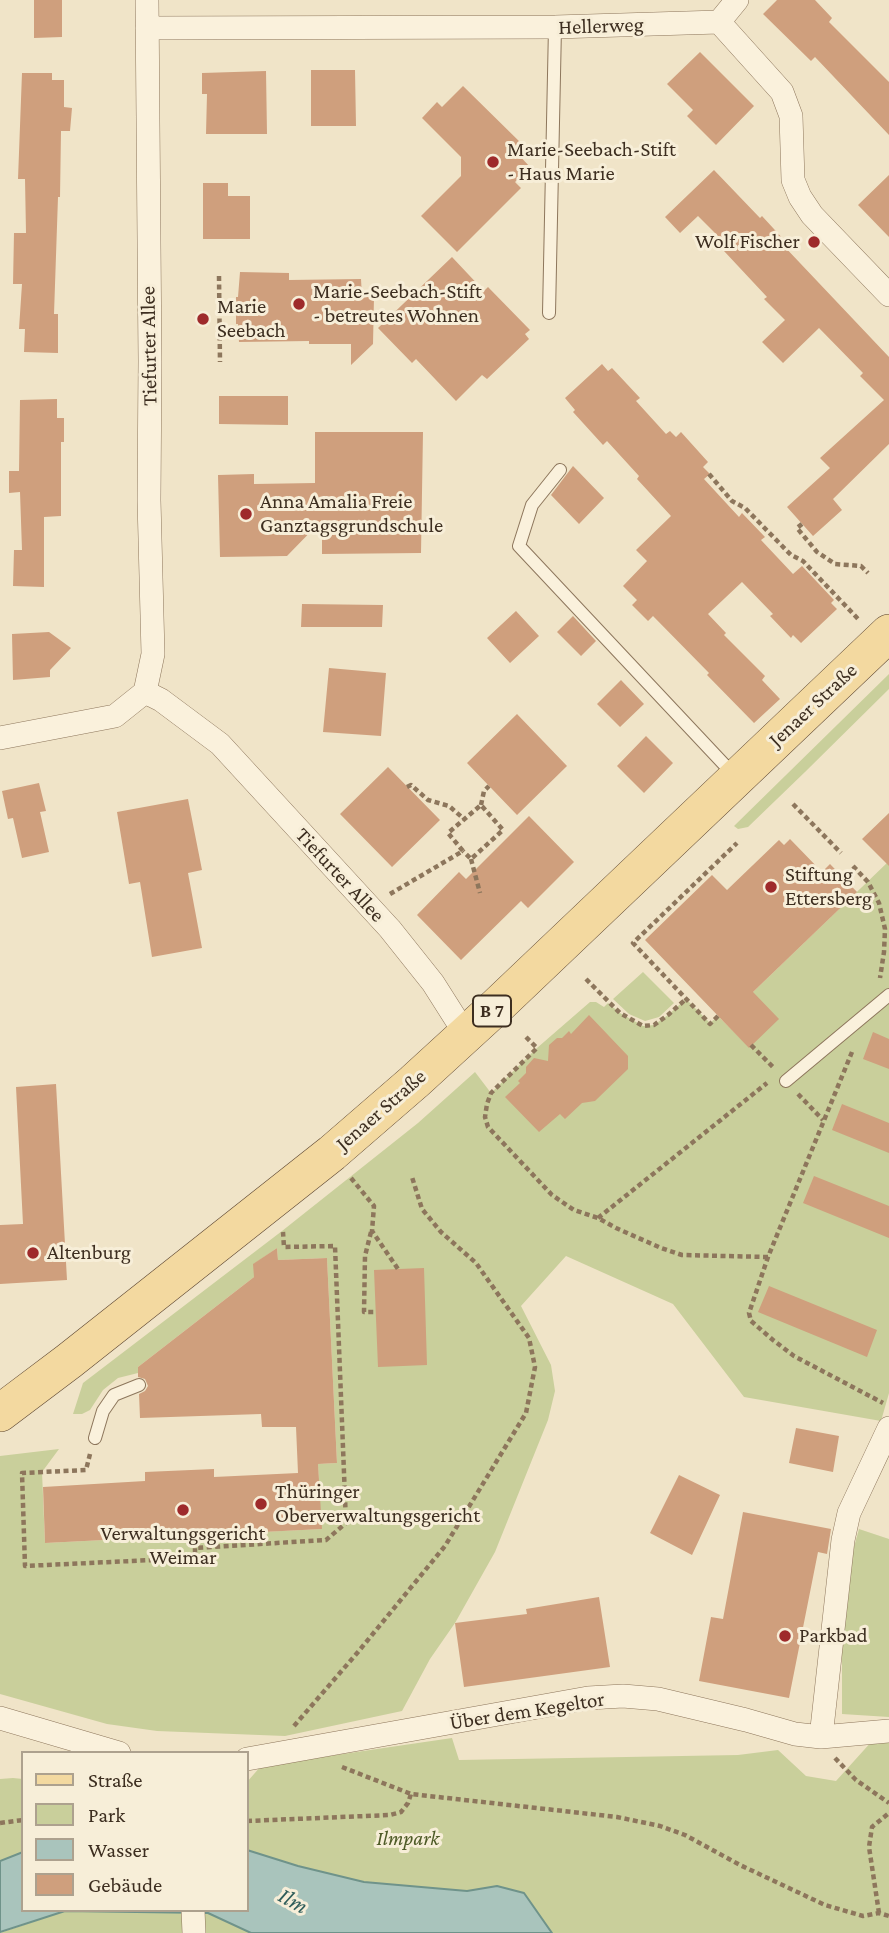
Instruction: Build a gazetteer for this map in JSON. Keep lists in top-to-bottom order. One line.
{"streets":{"main road":["Jenaer Straße","B 7"],"street":["Hellerweg","Tiefurter Allee","Über dem Kegeltor"]},"crossings":[["Hellerweg","Tiefurter Allee"],["Tiefurter Allee","Jenaer Straße"]],"water":["Ilm"],"parks":["Ilmpark"],"places":["Marie-Seebach-Stift - Haus Marie","Wolf Fischer","Marie-Seebach-Stift - betreutes Wohnen","Marie Seebach","Anna Amalia Freie Ganztagsgrundschule","Stiftung Ettersberg","Altenburg","Thüringer Oberverwaltungsgericht","Verwaltungsgericht Weimar","Parkbad"],"legend":["Straße","Park","Wasser","Gebäude"]}
